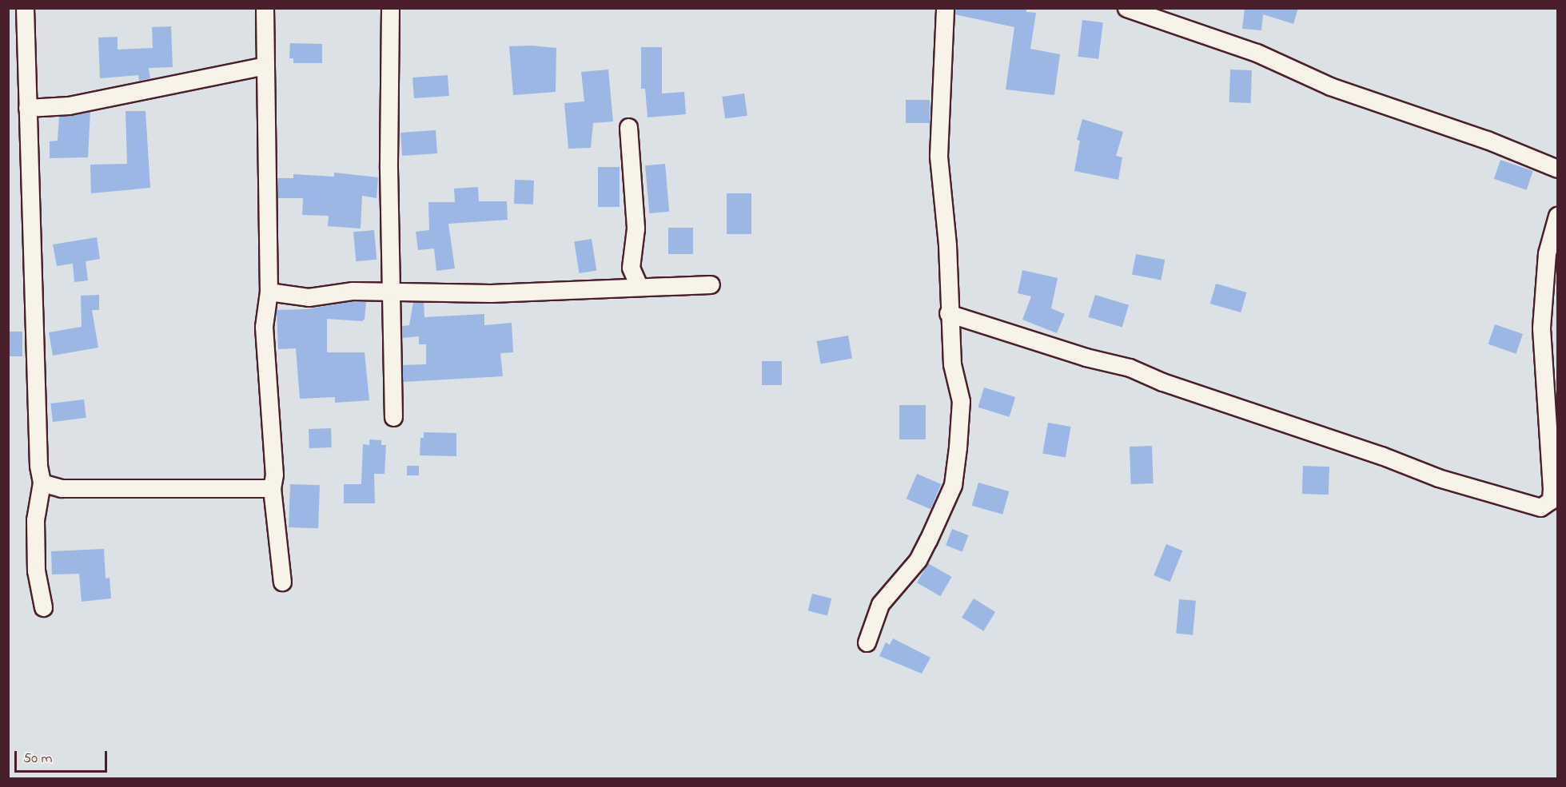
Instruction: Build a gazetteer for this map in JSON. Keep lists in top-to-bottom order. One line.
{"scale_bar":"50 m"}
